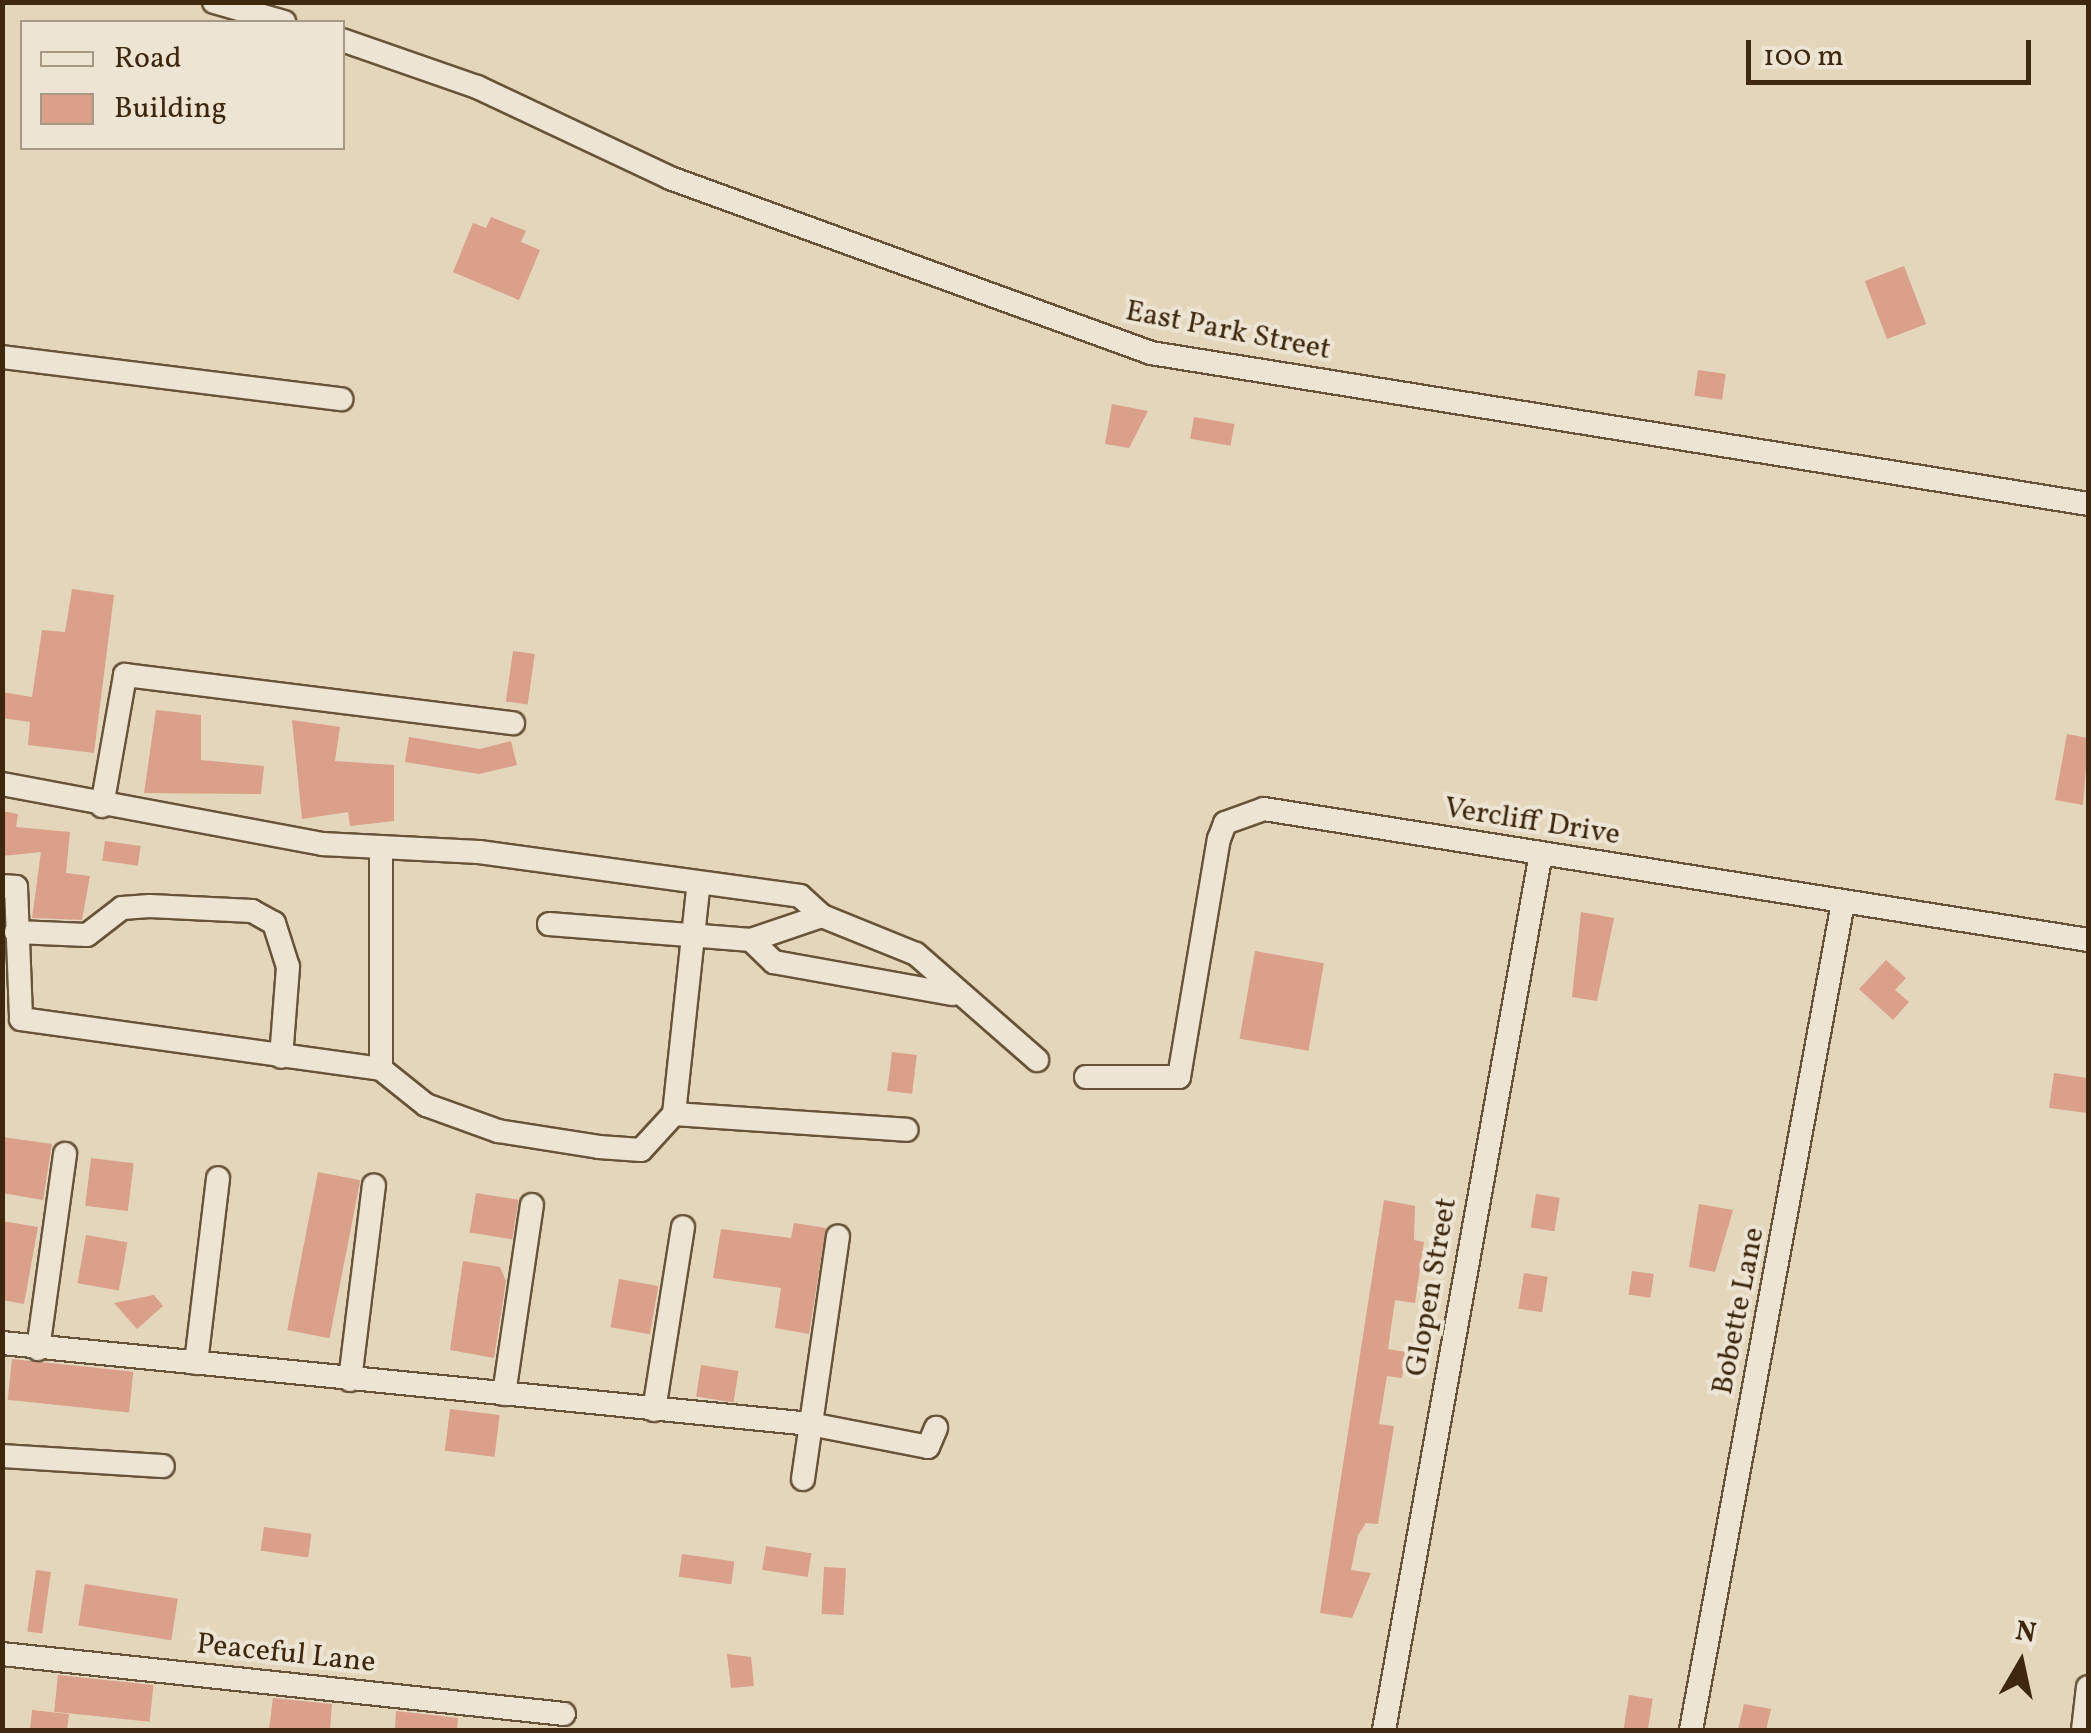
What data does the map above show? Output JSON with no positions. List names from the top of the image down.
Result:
{
  "streets": {
    "street": [
      "East Park Street",
      "Vercliff Drive",
      "Glopen Street",
      "Bobette Lane",
      "Peaceful Lane"
    ]
  },
  "crossings": [
    ["Vercliff Drive", "Glopen Street"],
    ["Vercliff Drive", "Bobette Lane"]
  ],
  "legend": ["Road", "Building"],
  "scale_bar": "100 m",
  "north": "top"
}
